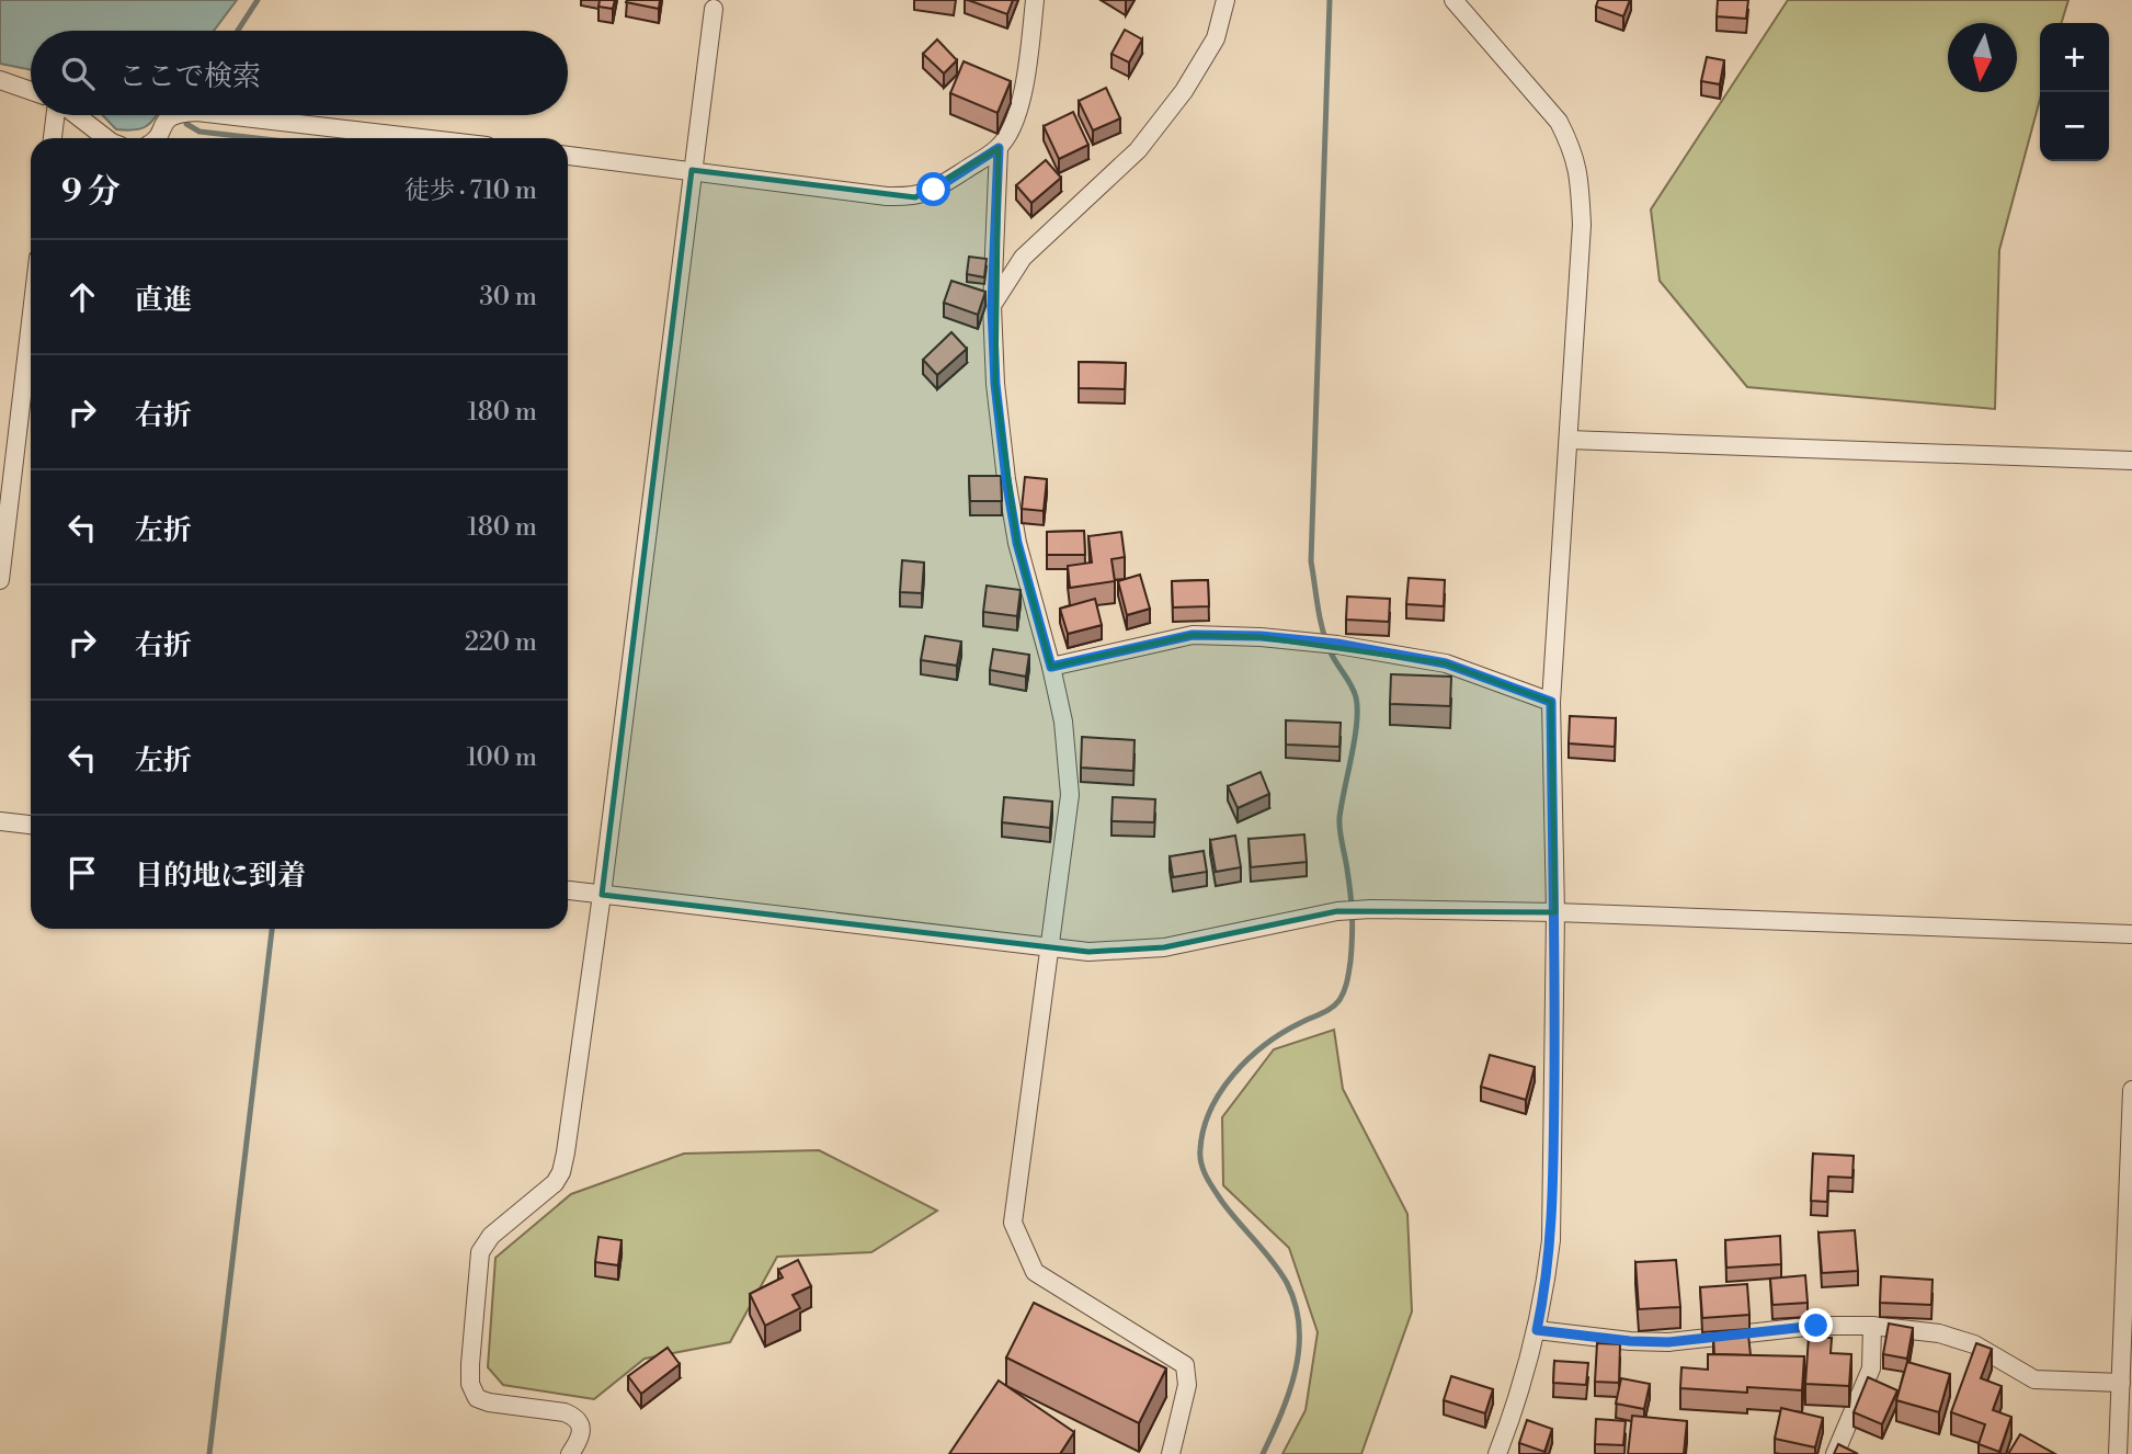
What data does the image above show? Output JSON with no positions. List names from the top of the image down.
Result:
{
  "north": "bottom",
  "page": {
    "map_buttons": ["+", "−"],
    "search": "ここで検索",
    "heading": ["9 分", "徒歩 · 710 m"],
    "list": [
      ["直進", "30 m"],
      ["右折", "180 m"],
      ["左折", "180 m"],
      ["右折", "220 m"],
      ["左折", "100 m"],
      "目的地に到着"
    ]
  }
}
